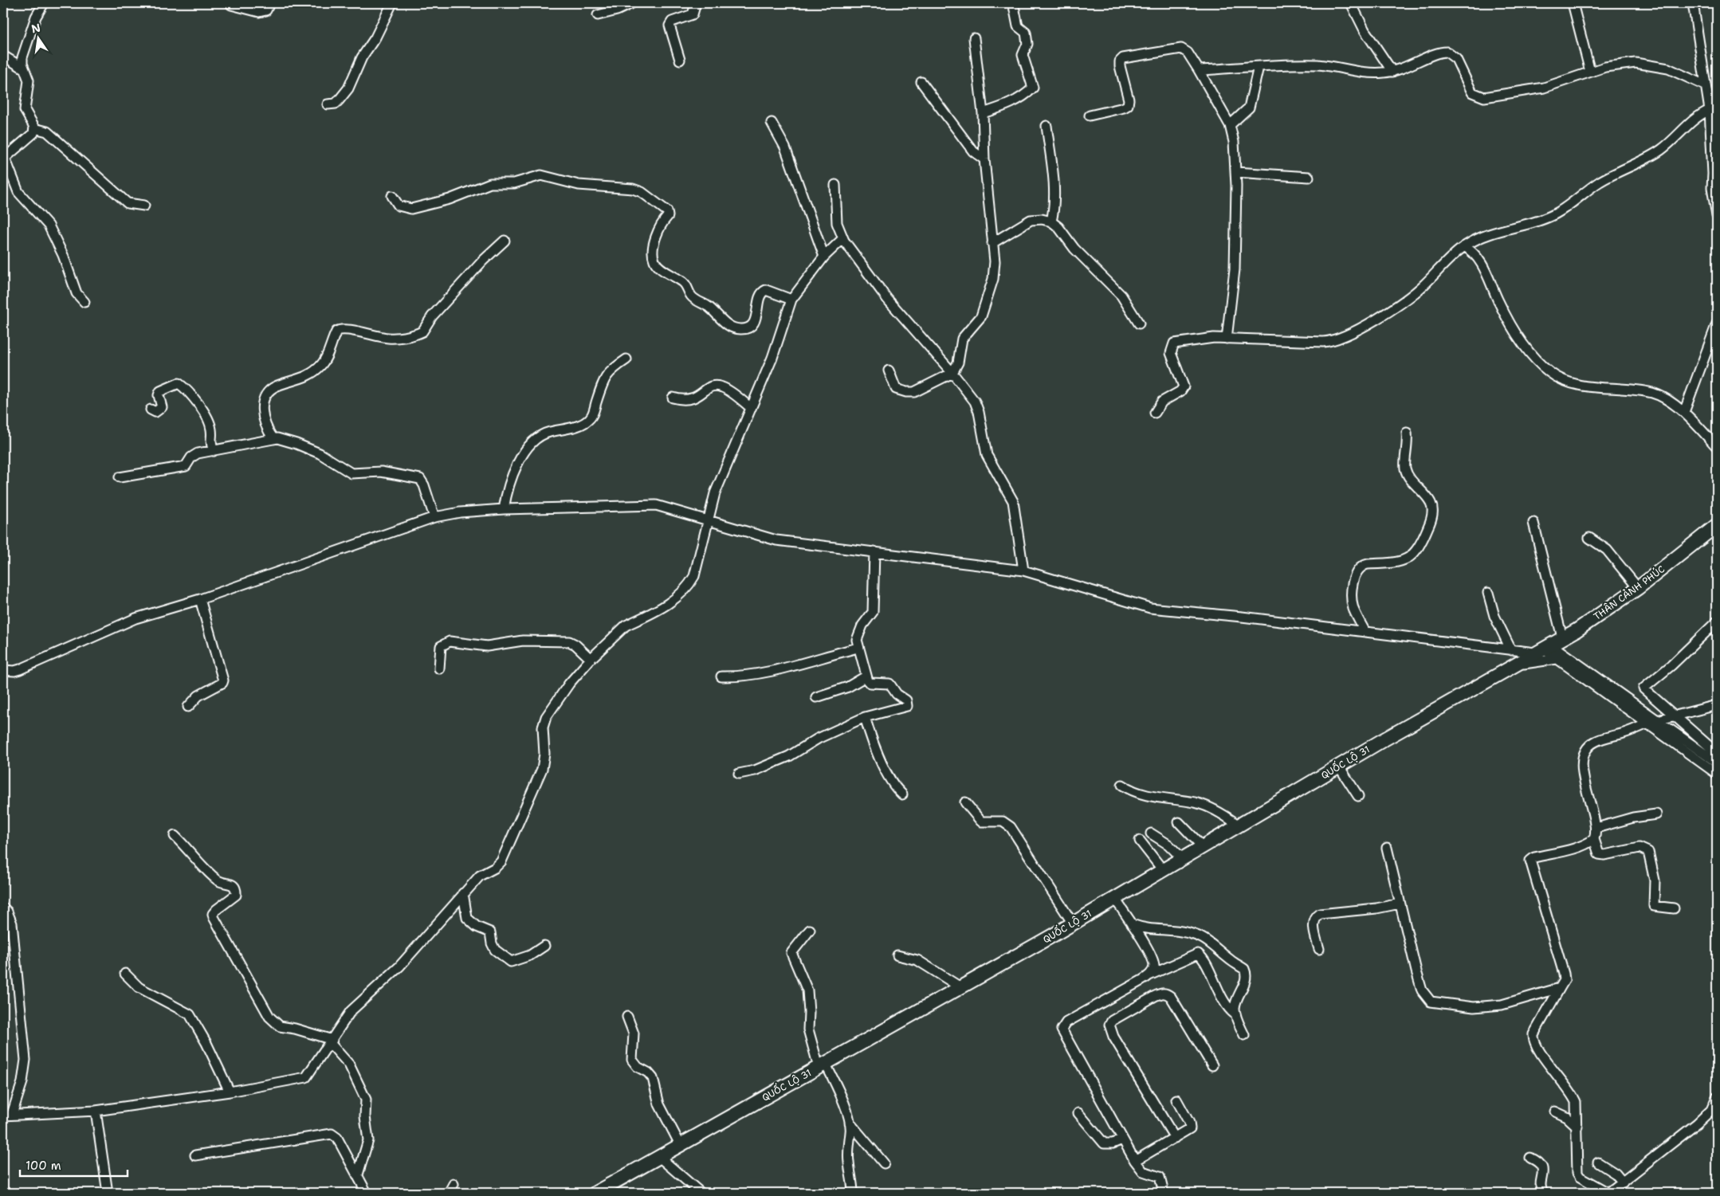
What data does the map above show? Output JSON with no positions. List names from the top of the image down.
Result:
{
  "streets": {
    "highway": ["THÂN CẢNH PHÚC", "QUỐC LỘ 31"]
  },
  "crossings": [
    ["THÂN CẢNH PHÚC", "QUỐC LỘ 31"]
  ],
  "scale_bar": "100 m",
  "north": "top"
}
